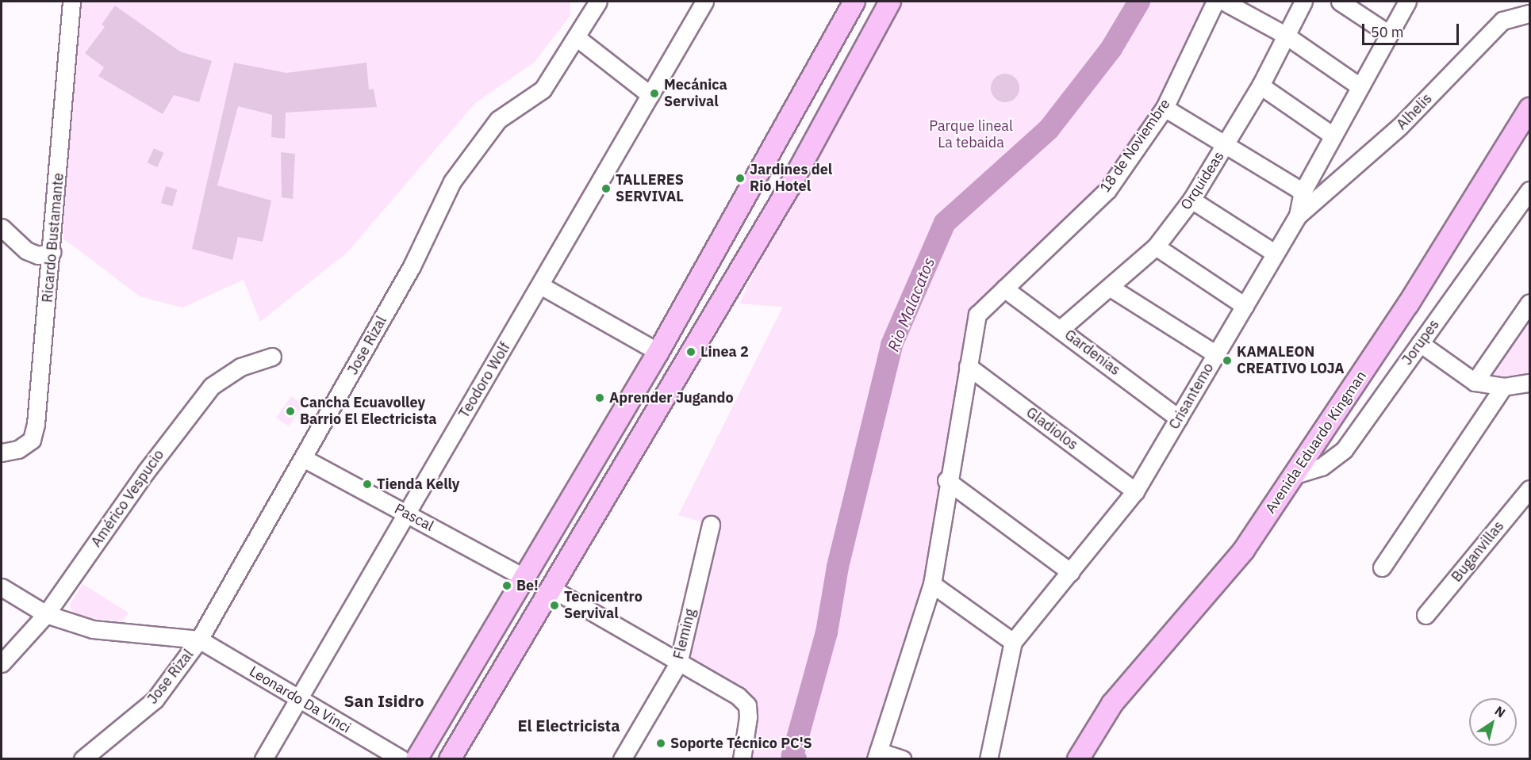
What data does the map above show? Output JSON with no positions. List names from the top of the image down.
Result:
{
  "streets": {
    "main road": ["Avenida Eduardo Kingman"],
    "street": [
      "Alhelis",
      "18 de Noviembre",
      "Orquideas",
      "Ricardo Bustamante",
      "Jorupes",
      "Jose Rizal",
      "Gardenias",
      "Teodoro Wolf",
      "Crisantemo",
      "Gladiolos",
      "Américo Vespucio",
      "Pascal",
      "Buganvillas",
      "Fleming",
      "Leonardo Da Vinci"
    ]
  },
  "crossings": [
    ["Alhelis", "Crisantemo"],
    ["18 de Noviembre", "Gardenias"],
    ["18 de Noviembre", "Gladiolos"],
    ["Orquideas", "Gardenias"],
    ["Jorupes", "Avenida Eduardo Kingman"],
    ["Jose Rizal", "Pascal"],
    ["Jose Rizal", "Leonardo Da Vinci"],
    ["Gardenias", "Crisantemo"],
    ["Teodoro Wolf", "Pascal"],
    ["Teodoro Wolf", "Leonardo Da Vinci"],
    ["Crisantemo", "Gladiolos"]
  ],
  "districts": ["San Isidro", "El Electricista"],
  "water": ["Rio Malacatos"],
  "parks": ["Parque lineal La tebaida"],
  "places": [
    "Mecánica Servival",
    "Jardines del Rio Hotel",
    "TALLERES SERVIVAL",
    "Linea 2",
    "KAMALEON CREATIVO LOJA",
    "Aprender Jugando",
    "Cancha Ecuavolley Barrio El Electricista",
    "Tienda Kelly",
    "Be!",
    "Tecnicentro Servival",
    "Soporte Técnico PC'S"
  ],
  "scale_bar": "50 m",
  "north": "top right"
}
